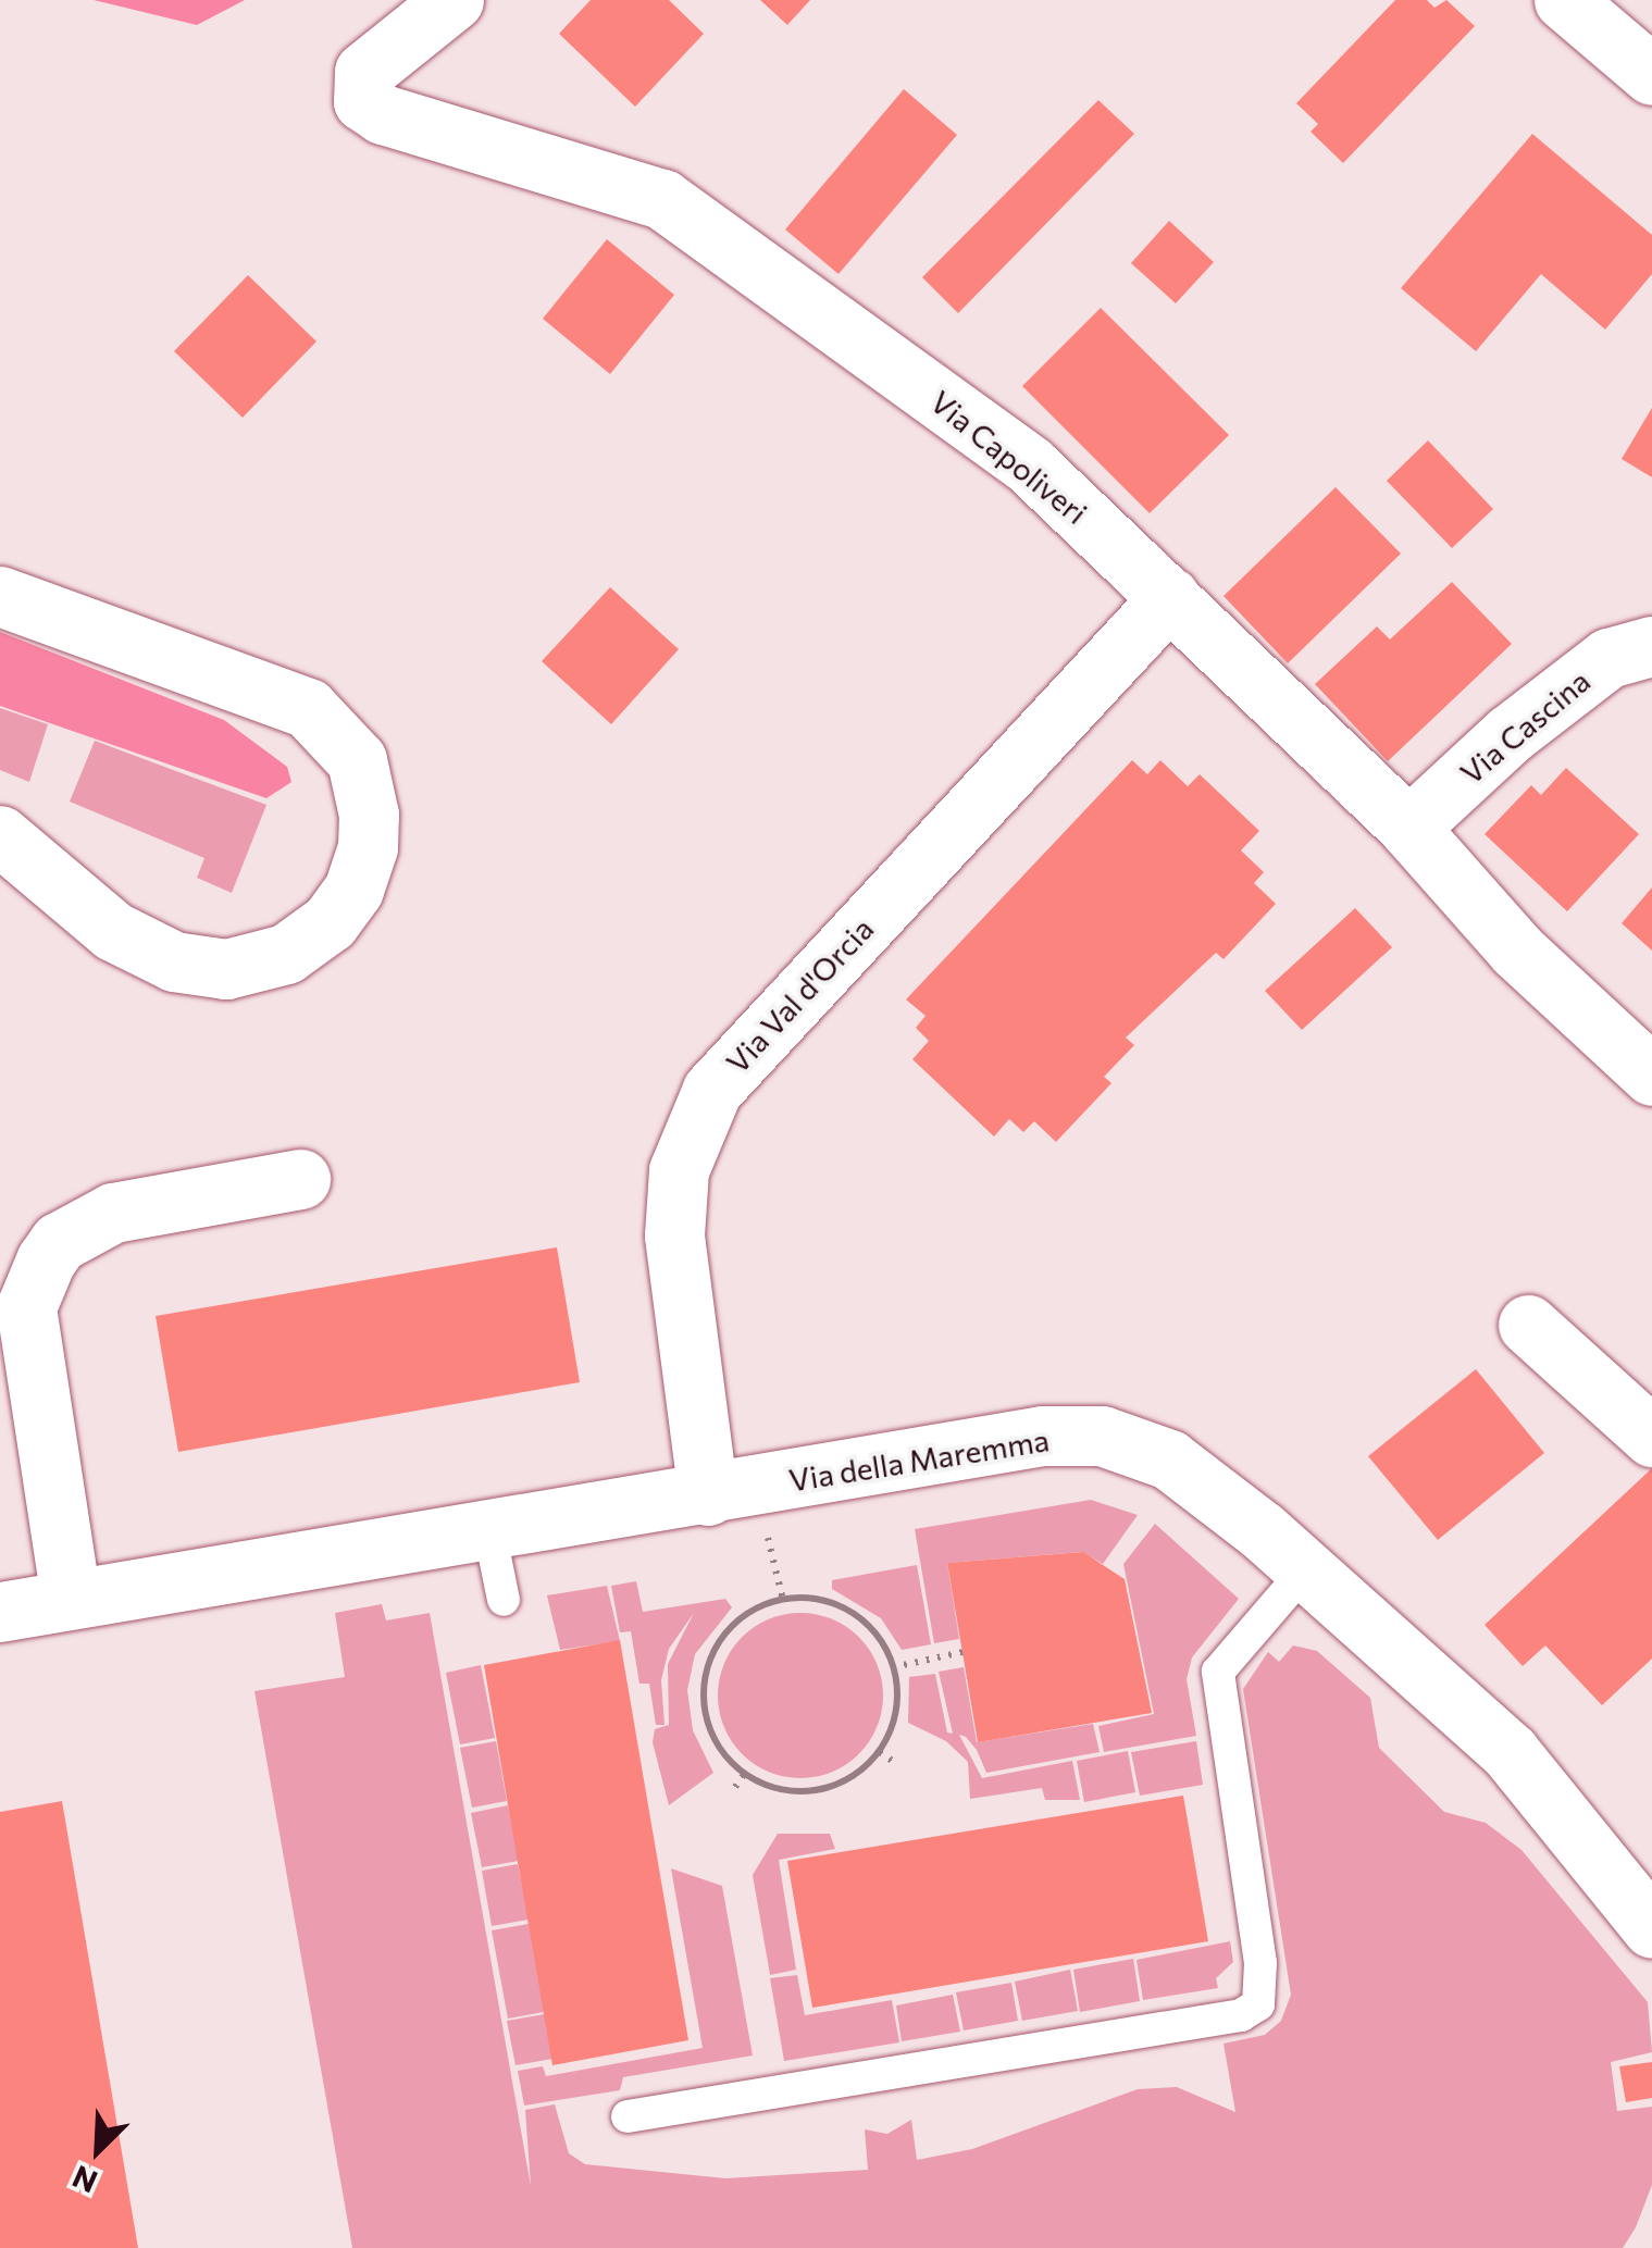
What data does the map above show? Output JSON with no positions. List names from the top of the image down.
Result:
{
  "streets": {
    "street": [
      "Via Capoliveri",
      "Via Cascina",
      "Via Val d'Orcia",
      "Via della Maremma"
    ]
  },
  "crossings": [
    ["Via Capoliveri", "Via Cascina"],
    ["Via Capoliveri", "Via Val d'Orcia"],
    ["Via Val d'Orcia", "Via della Maremma"]
  ],
  "north": "bottom left"
}
